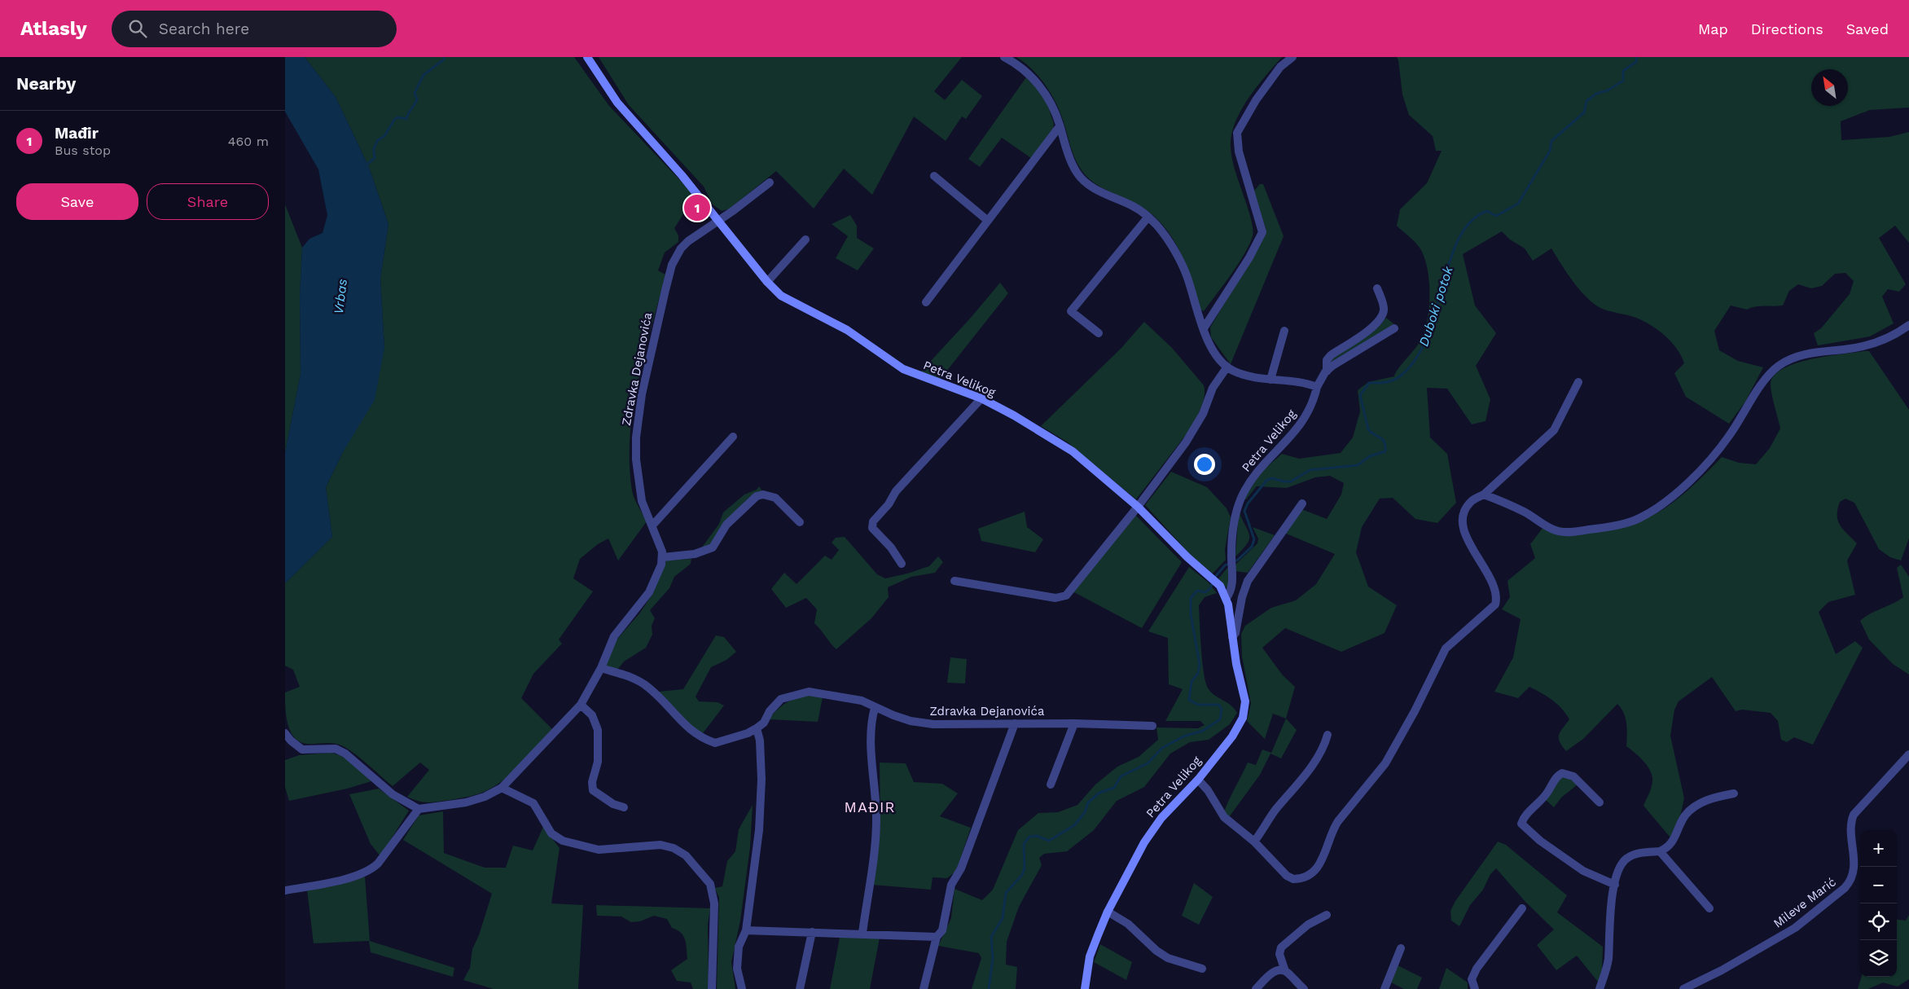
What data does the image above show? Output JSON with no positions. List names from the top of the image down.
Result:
{
  "streets": {
    "street": ["Zdravka Dejanovića", "Petra Velikog", "Mileve Marić"]
  },
  "crossings": [
    ["Zdravka Dejanovića", "Petra Velikog"]
  ],
  "districts": ["MAĐIR"],
  "water": ["Vrbas", "Duboki potok"],
  "north": "top left",
  "page": {
    "header": "Atlasly",
    "search": "Search here",
    "nav": ["Map", "Directions", "Saved"],
    "heading": "Nearby",
    "list": [
      {
        "mark": "1",
        "name": "Mađir",
        "note": "Bus stop",
        "value": "460 m"
      }
    ],
    "buttons": ["Save", "Share"],
    "pins": "1",
    "map_buttons": ["+", "−"]
  }
}
